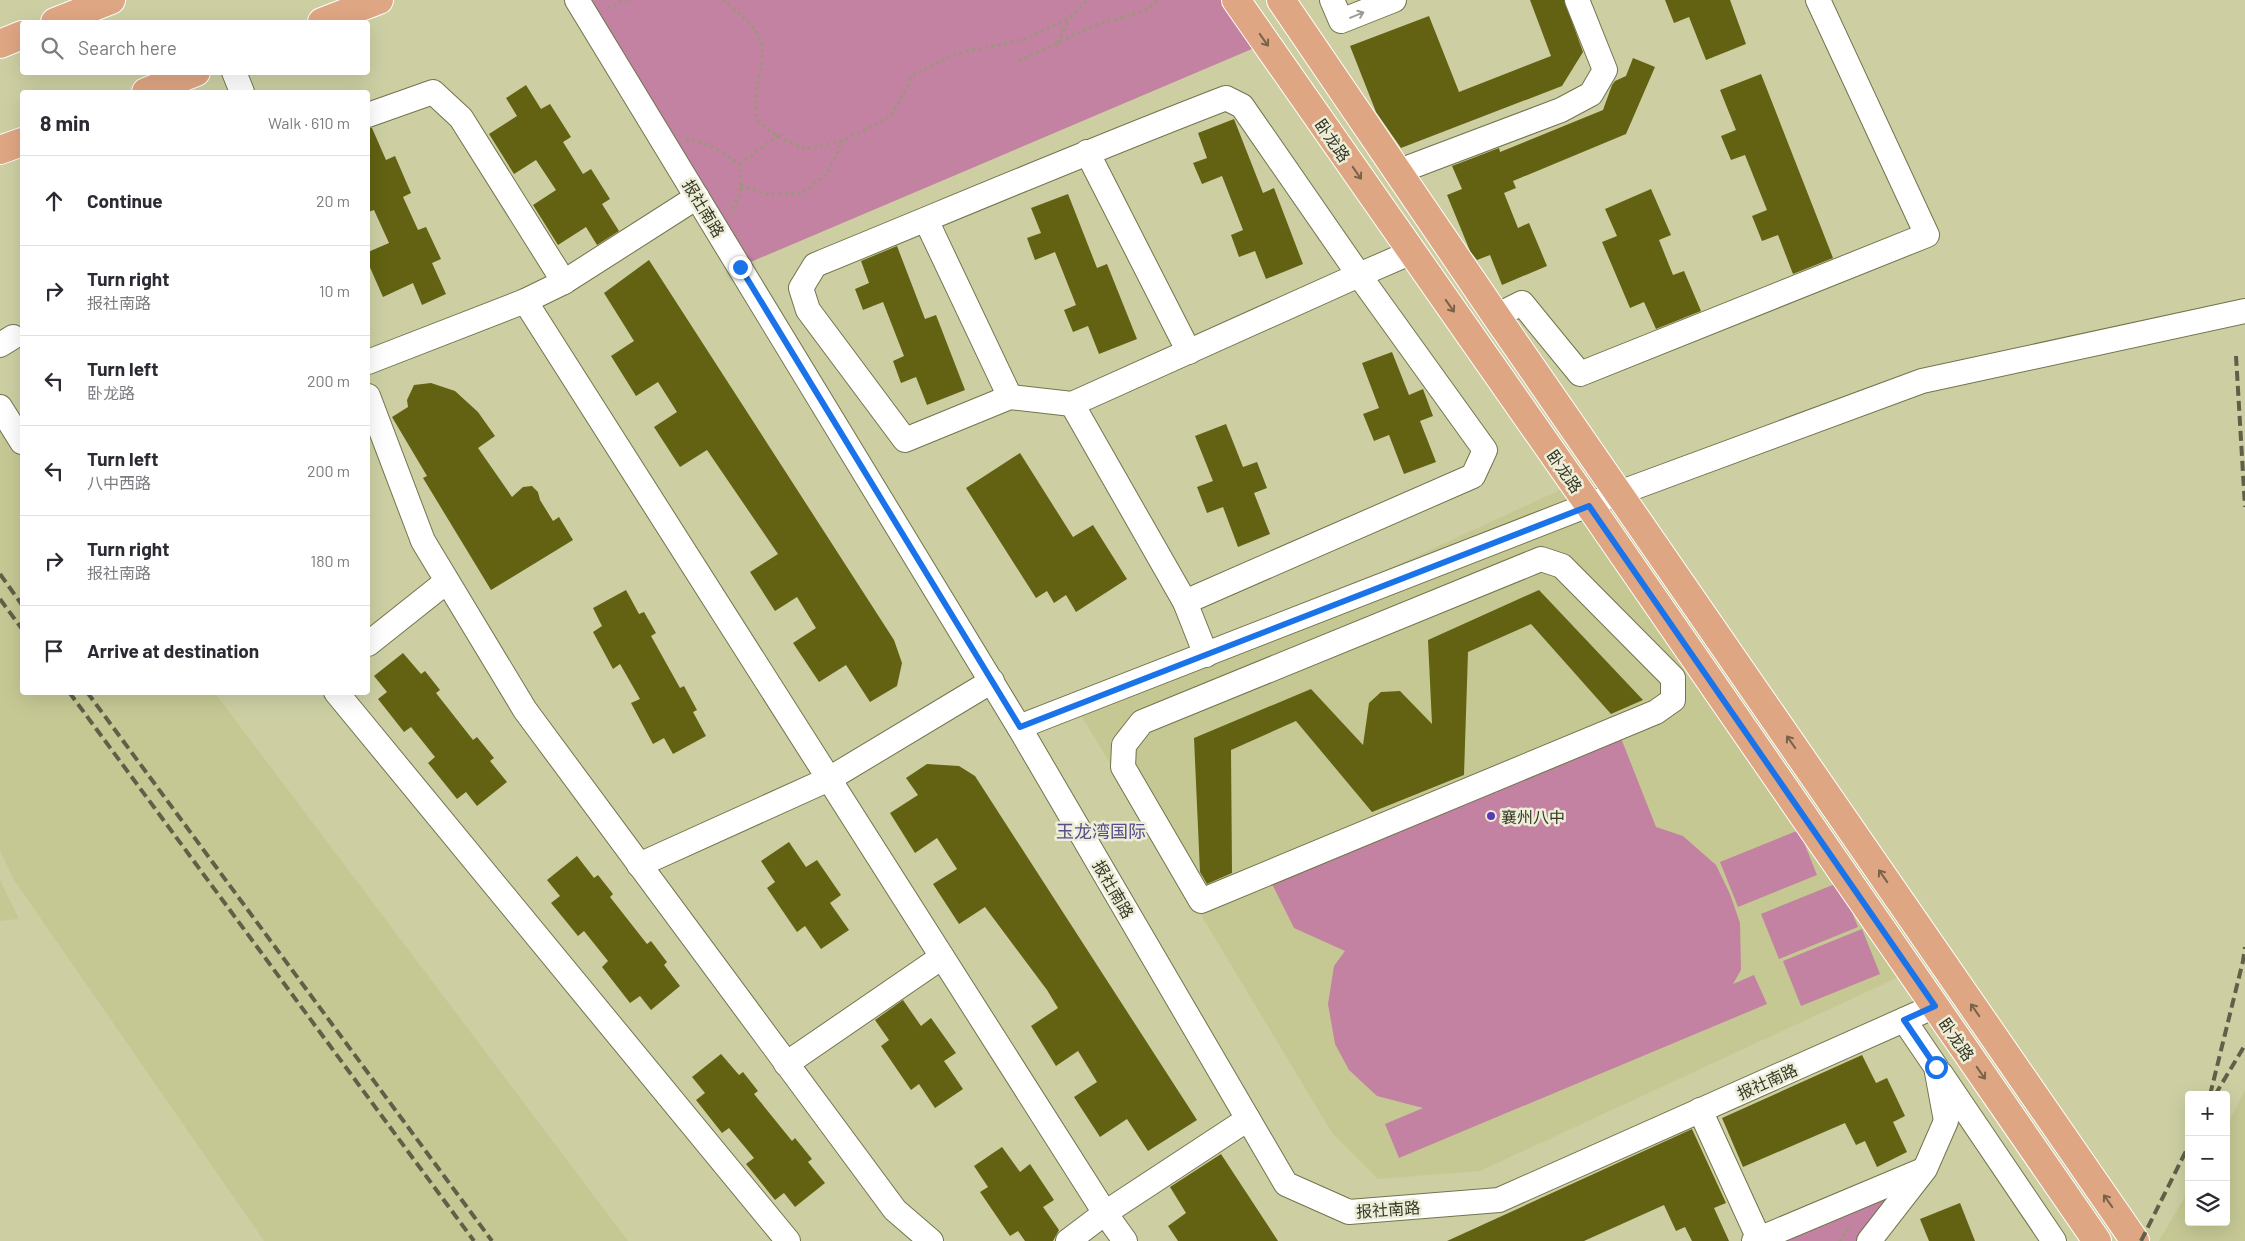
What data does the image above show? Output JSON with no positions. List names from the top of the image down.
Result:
{
  "streets": {
    "main road": ["卧龙路"],
    "street": ["报社南路"]
  },
  "crossings": [
    ["卧龙路", "报社南路"]
  ],
  "districts": ["玉龙湾国际"],
  "places": ["襄州八中"],
  "page": {
    "search": "Search here",
    "heading": ["8 min", "Walk · 610 m"],
    "list": [
      ["Continue", "20 m"],
      ["Turn right", "报社南路", "10 m"],
      ["Turn left", "卧龙路", "200 m"],
      ["Turn left", "八中西路", "200 m"],
      ["Turn right", "报社南路", "180 m"],
      "Arrive at destination"
    ],
    "map_buttons": ["+", "−"]
  }
}
